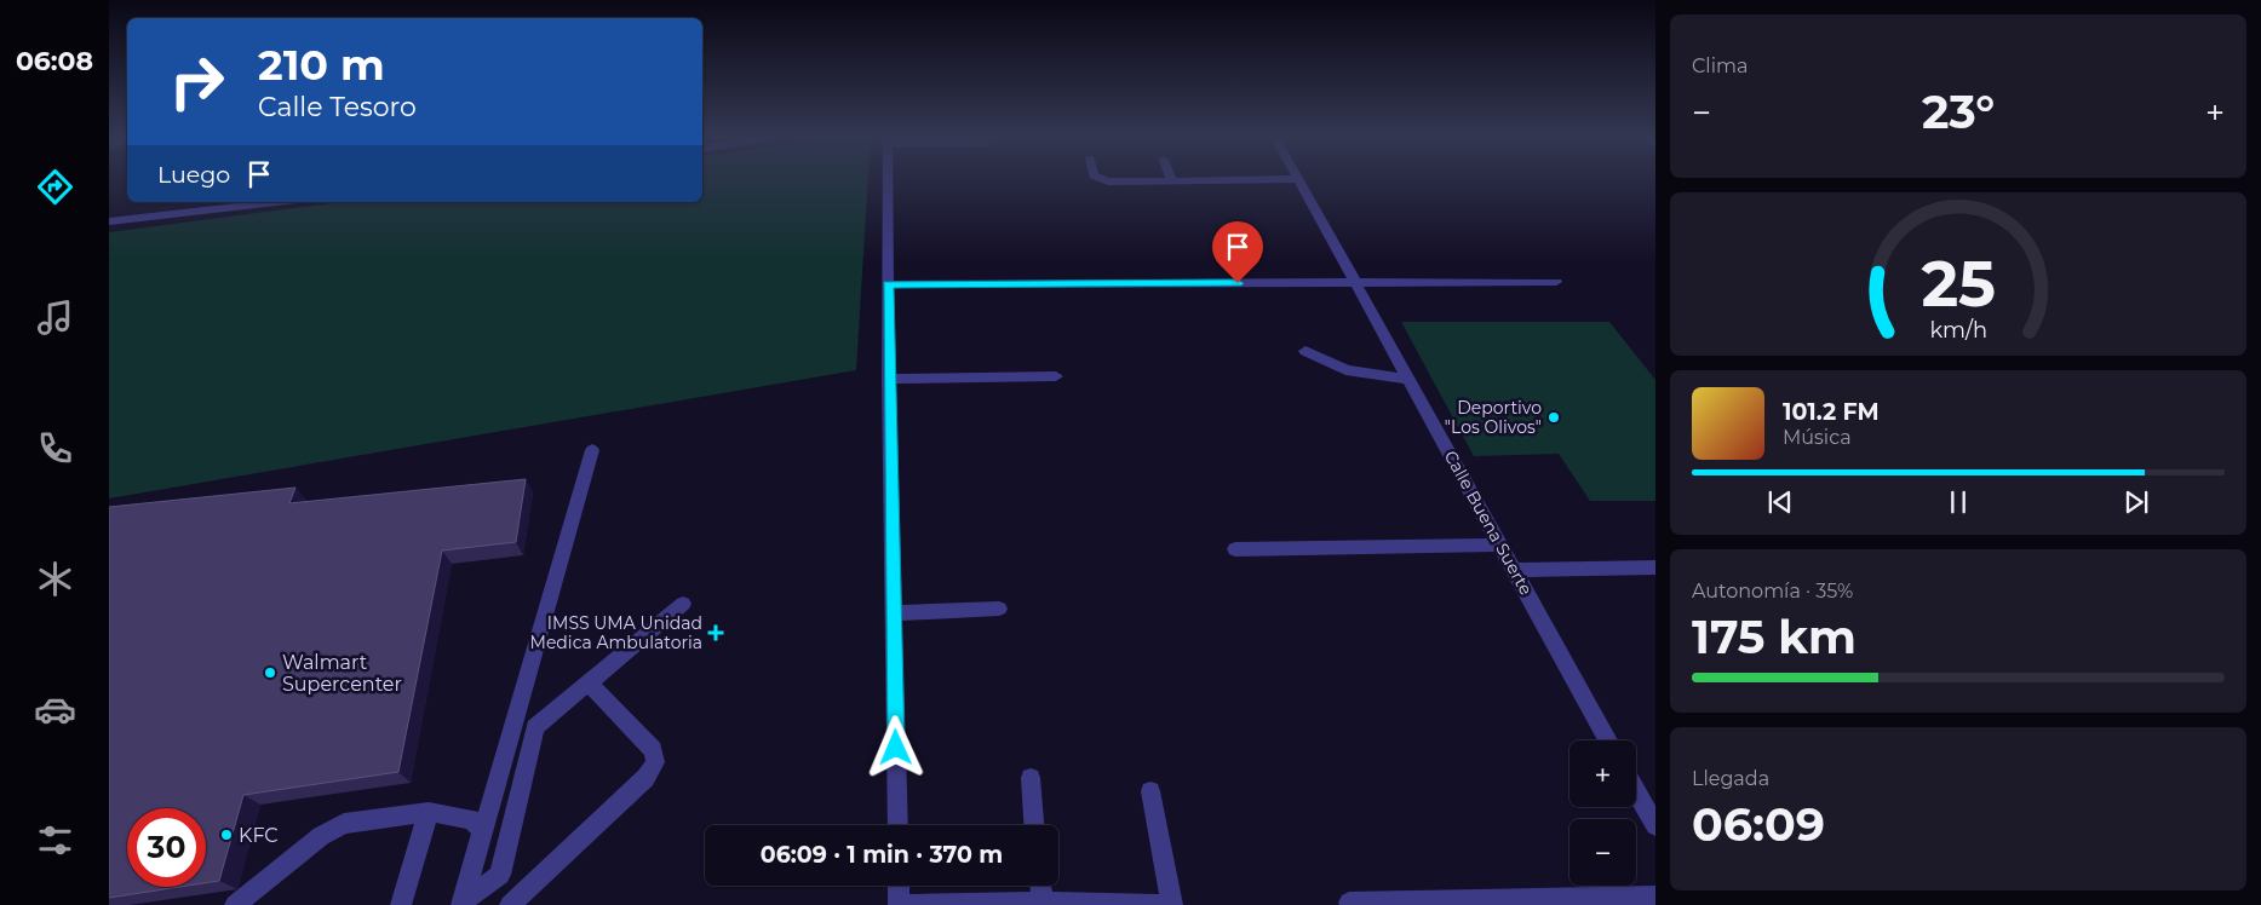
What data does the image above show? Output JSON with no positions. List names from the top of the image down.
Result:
{
  "streets": {
    "street": ["Calle Buena Suerte"]
  },
  "places": {
    "other": ["Deportivo \"Los Olivos\"", "Walmart Supercenter", "KFC"],
    "health": ["IMSS UMA Unidad Medica Ambulatoria"]
  },
  "page": {
    "tabs": "06:08",
    "tile": [
      "Clima",
      ["Autonomía · 35%", "175 km"],
      ["Llegada", "06:09"]
    ],
    "turn": ["210 m", "Calle Tesoro"],
    "heat": ["−", "23°", "+"],
    "then": "Luego",
    "song": ["101.2 FM", "Música"],
    "map_buttons": ["+", "−"],
    "limit": "30",
    "trip": "06:09 · 1 min · 370 m",
    "gauge": ["25", "km/h"]
  }
}
